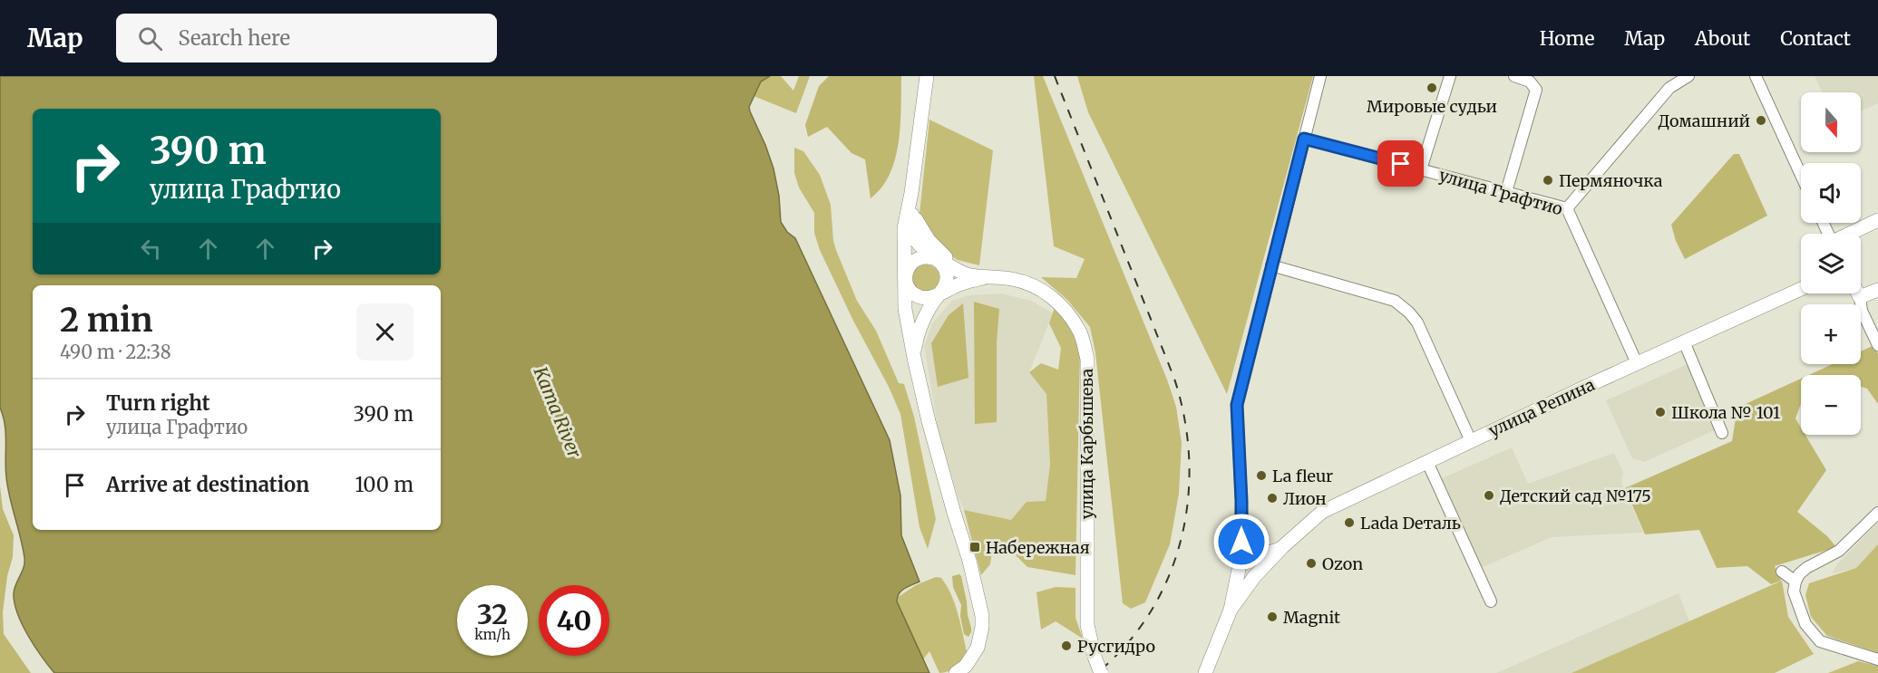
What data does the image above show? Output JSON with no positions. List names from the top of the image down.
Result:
{
  "streets": {
    "main road": ["улица Репина", "улица Карбышева"],
    "street": ["улица Графтио"]
  },
  "crossings": [
    ["улица Графтио", "улица Репина"]
  ],
  "water": ["Kama River"],
  "places": {
    "other": [
      "Мировые судьи",
      "Домашний",
      "Пермяночка",
      "Школа № 101",
      "La fleur",
      "Детский сад №175",
      "Лион",
      "Lada Dеталь",
      "Ozon",
      "Magnit",
      "Русгидро"
    ],
    "transit": ["Набережная"]
  },
  "north": "bottom",
  "page": {
    "header": "Map",
    "search": "Search here",
    "nav": [
      "Home",
      "Map",
      "About",
      "Contact"
    ],
    "map_buttons": ["+", "−"],
    "turn": ["390 m", "улица Графтио"],
    "heading": ["2 min", "490 m · 22:38"],
    "list": [
      {
        "name": "Turn right",
        "note": "улица Графтио",
        "value": "390 m"
      },
      {
        "name": "Arrive at destination",
        "value": "100 m"
      }
    ],
    "speed": "32 km/h",
    "limit": "40"
  }
}
